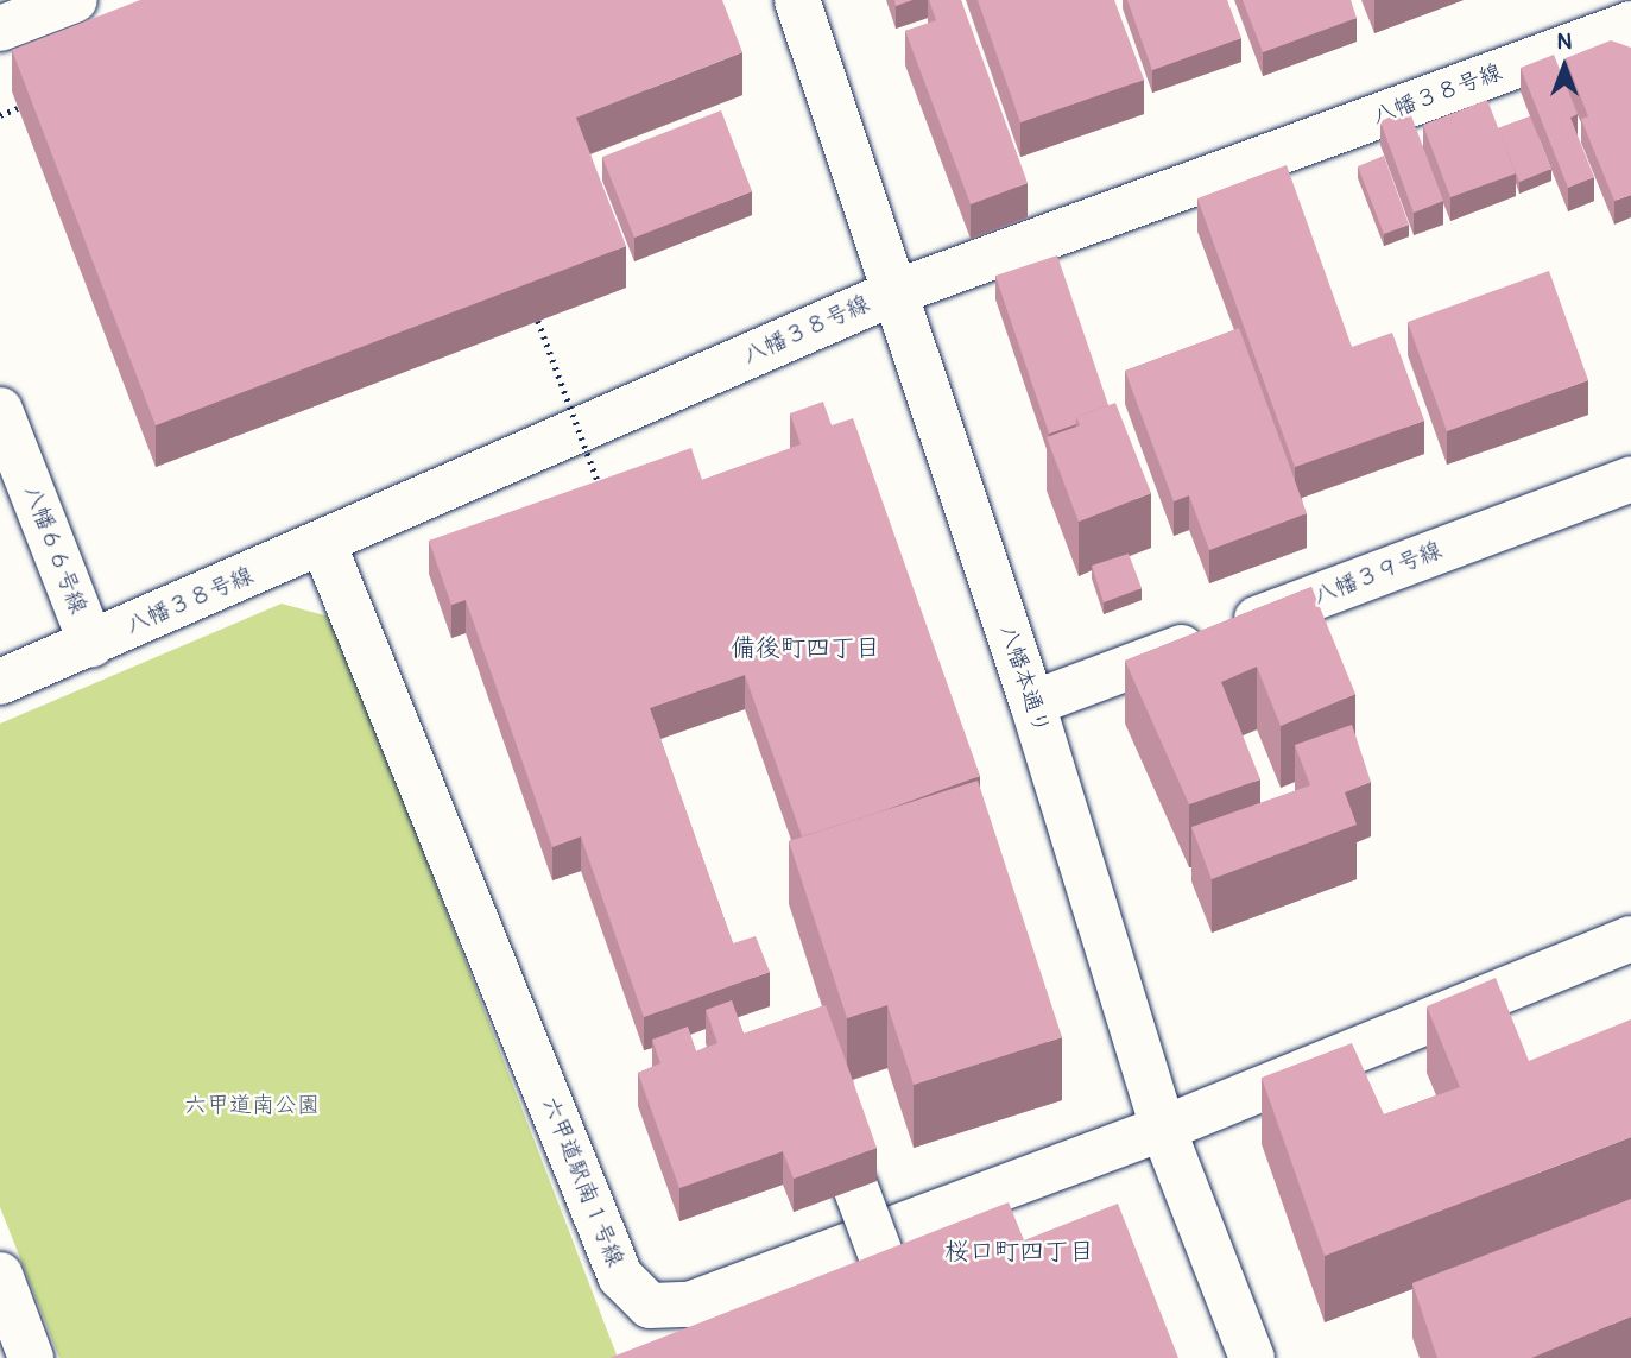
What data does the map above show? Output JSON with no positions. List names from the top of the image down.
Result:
{
  "streets": {
    "street": [
      "八幡３８号線",
      "八幡６６号線",
      "八幡３９号線",
      "八幡本通り",
      "六甲道駅南１号線"
    ]
  },
  "crossings": [
    ["八幡３８号線", "八幡６６号線"],
    ["八幡３８号線", "八幡本通り"],
    ["八幡３８号線", "六甲道駅南１号線"],
    ["八幡３９号線", "八幡本通り"],
    ["八幡本通り", "六甲道駅南１号線"]
  ],
  "districts": ["備後町四丁目", "桜口町四丁目"],
  "parks": ["六甲道南公園"],
  "north": "top"
}
